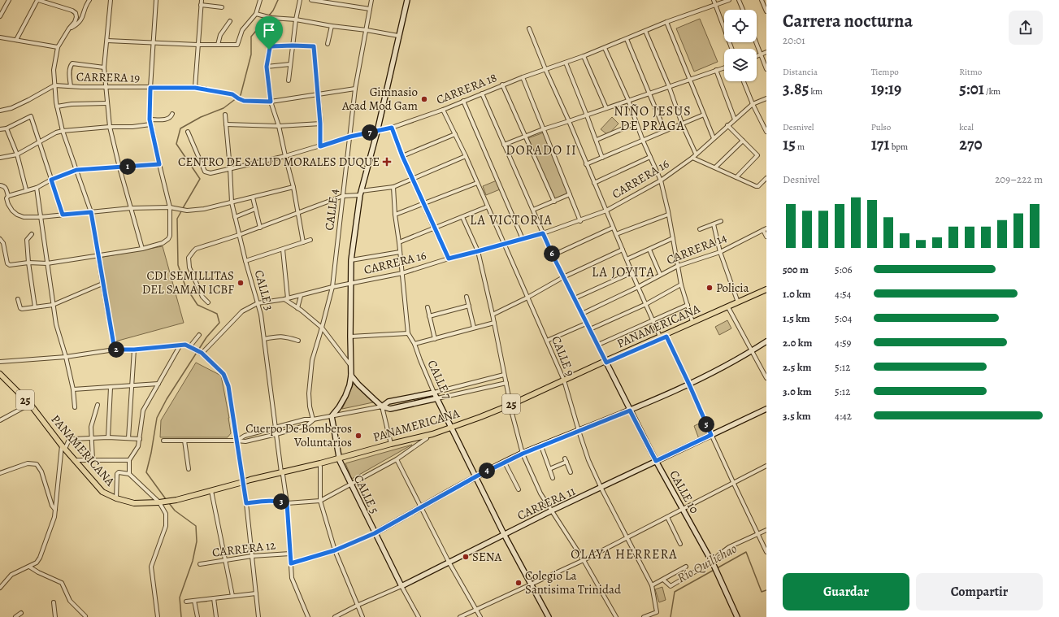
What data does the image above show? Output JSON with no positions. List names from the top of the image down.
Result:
{
  "streets": {
    "main road": ["PANAMERICANA", "25"],
    "street": [
      "CARRERA 19",
      "CARRERA 18",
      "CARRERA 16",
      "CALLE 4",
      "CARRERA 14",
      "CALLE 3",
      "CALLE 9",
      "CALLE 7",
      "CALLE 10",
      "CALLE 5",
      "CARRERA 11",
      "CARRERA 12"
    ]
  },
  "crossings": [
    ["CARRERA 19", "CALLE 4"],
    ["CARRERA 18", "CALLE 4"],
    ["CARRERA 18", "CALLE 3"],
    ["CARRERA 18", "CALLE 9"],
    ["CARRERA 18", "CALLE 10"],
    ["CARRERA 16", "CALLE 4"],
    ["CARRERA 16", "CALLE 3"],
    ["CARRERA 16", "CALLE 9"],
    ["CARRERA 16", "CALLE 7"],
    ["CARRERA 16", "CALLE 10"],
    ["CARRERA 14", "CALLE 10"],
    ["CALLE 3", "PANAMERICANA"],
    ["CALLE 3", "CARRERA 12"],
    ["PANAMERICANA", "CALLE 9"],
    ["PANAMERICANA", "CALLE 7"],
    ["PANAMERICANA", "CALLE 10"],
    ["PANAMERICANA", "CALLE 5"],
    ["CALLE 9", "CARRERA 11"],
    ["CALLE 7", "CARRERA 11"],
    ["CALLE 10", "CARRERA 11"],
    ["CALLE 5", "CARRERA 11"]
  ],
  "districts": [
    "NIÑO JESUS DE PRAGA",
    "DORADO II",
    "LA VICTORIA",
    "LA JOYITA",
    "OLAYA HERRERA"
  ],
  "water": ["Río Quilichao"],
  "places": {
    "other": [
      "Gimnasio Acad Mod Gam",
      "CDI SEMILLITAS DEL SAMAN ICBF",
      "Policia",
      "Cuerpo De Bomberos Voluntarios",
      "SENA",
      "Colegio La Santisima Trinidad"
    ],
    "health": ["CENTRO DE SALUD MORALES DUQUE"]
  },
  "page": {
    "heading": ["Carrera nocturna", "20:01"],
    "stats": [
      ["Distancia", "3.85 km"],
      ["Tiempo", "19:19"],
      ["Ritmo", "5:01 /km"],
      ["Desnivel", "15 m"],
      ["Pulso", "171 bpm"],
      ["kcal", "270"]
    ],
    "pins": [
      "7",
      "1",
      "6",
      "2",
      "5",
      "4",
      "3"
    ],
    "chart": ["Desnivel", "209–222 m"],
    "list": [
      {
        "name": "500 m",
        "note": "5:06"
      },
      {
        "name": "1.0 km",
        "note": "4:54"
      },
      {
        "name": "1.5 km",
        "note": "5:04"
      },
      {
        "name": "2.0 km",
        "note": "4:59"
      },
      {
        "name": "2.5 km",
        "note": "5:12"
      },
      {
        "name": "3.0 km",
        "note": "5:12"
      },
      {
        "name": "3.5 km",
        "note": "4:42"
      }
    ],
    "buttons": ["Guardar", "Compartir"]
  }
}
